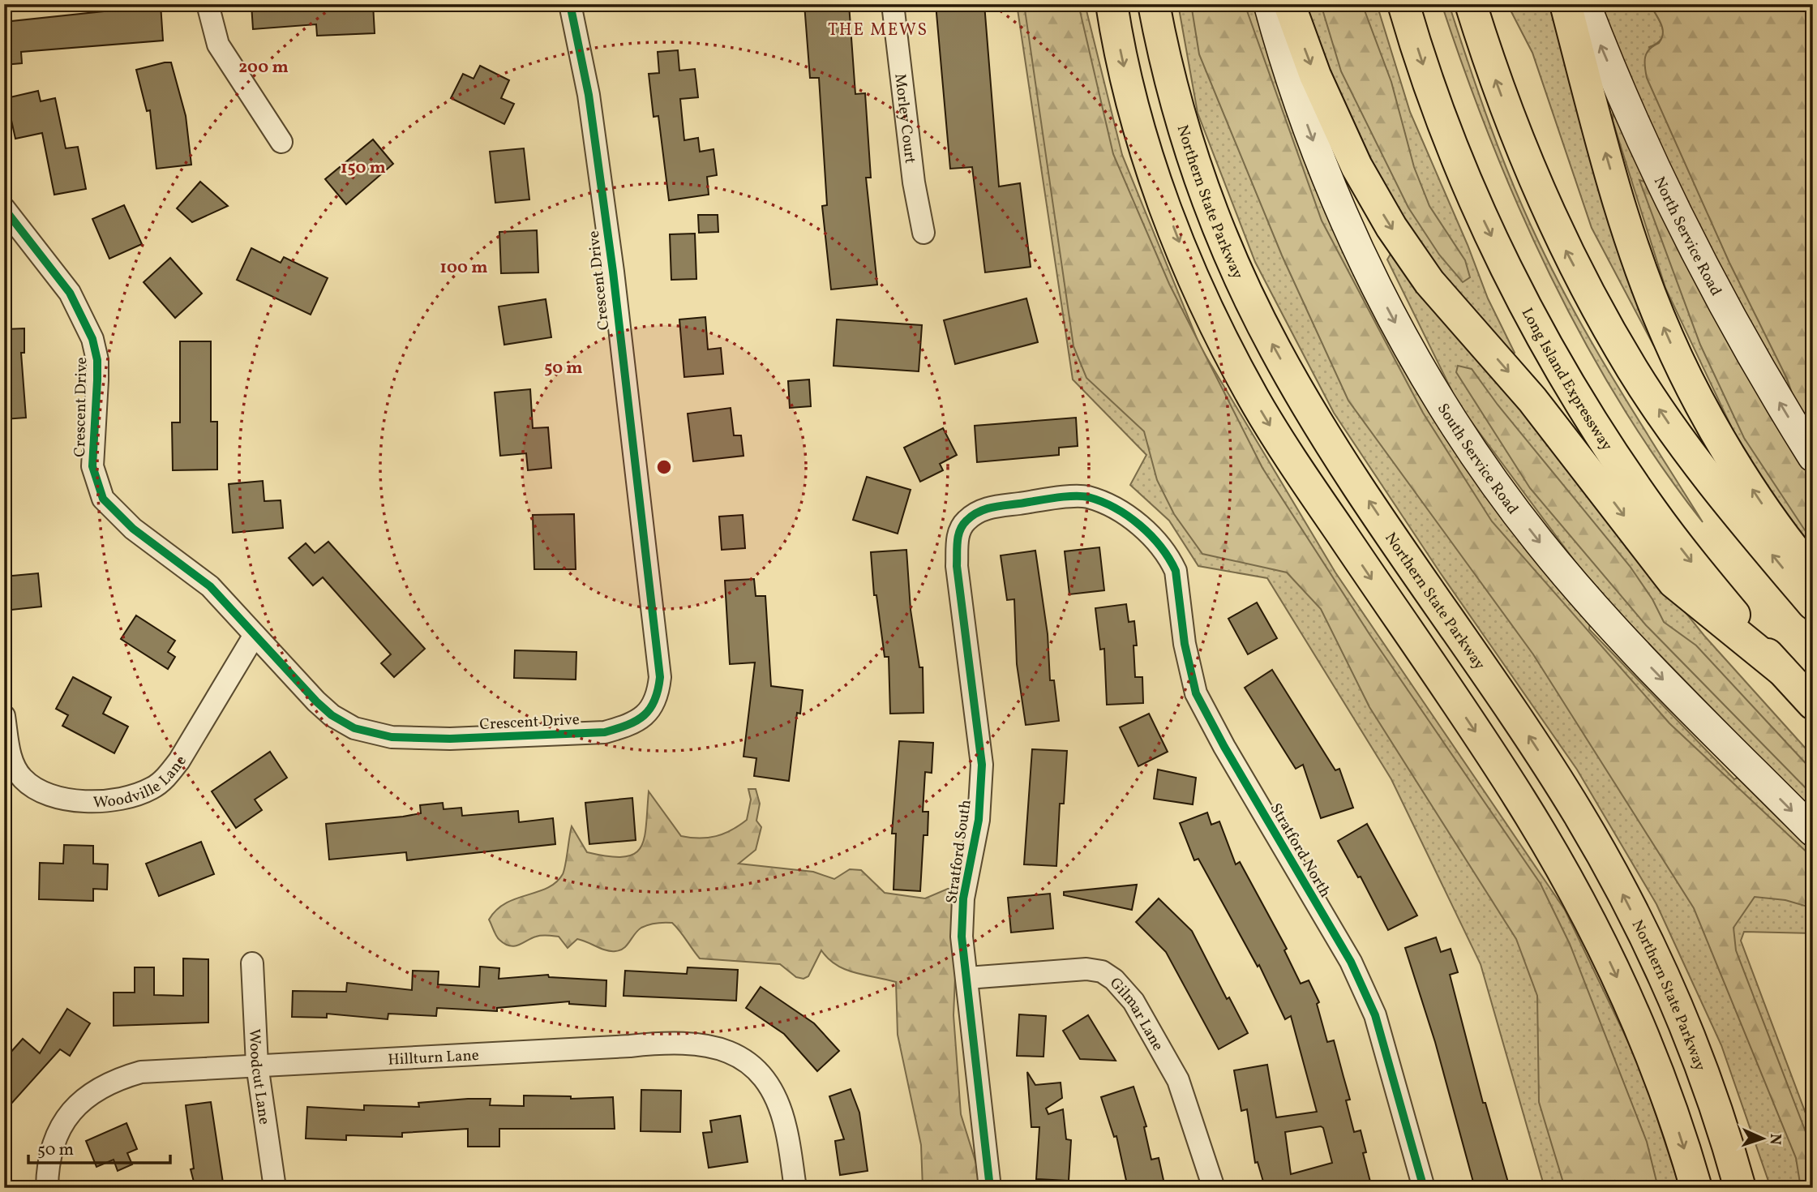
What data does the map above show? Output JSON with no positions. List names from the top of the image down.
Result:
{
  "streets": {
    "highway": ["Northern State Parkway", "Long Island Expressway"],
    "main road": ["North Service Road", "South Service Road"],
    "street": [
      "Morley Court",
      "Crescent Drive",
      "Woodville Lane",
      "Stratford North",
      "Stratford South",
      "Gilmar Lane",
      "Hillturn Lane",
      "Woodcut Lane"
    ]
  },
  "crossings": [
    ["Crescent Drive", "Woodville Lane"],
    ["Stratford North", "Stratford South"],
    ["Stratford South", "Gilmar Lane"],
    ["Hillturn Lane", "Woodcut Lane"]
  ],
  "one_way": ["North Service Road", "South Service Road"],
  "districts": ["THE MEWS"],
  "scale_bar": "50 m",
  "north": "right",
  "rings": [
    "200 m",
    "150 m",
    "100 m",
    "50 m"
  ]
}
